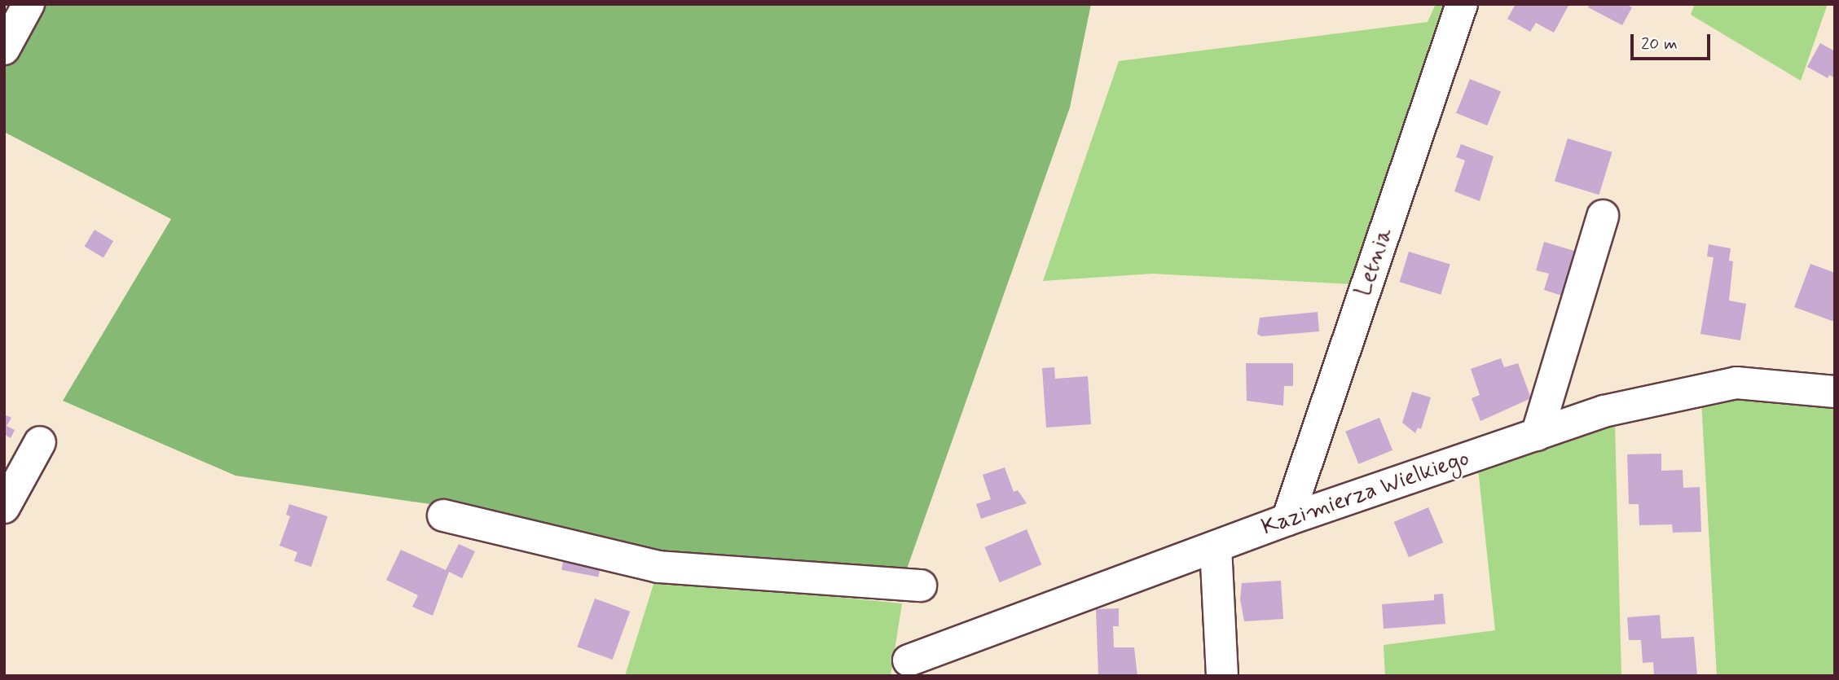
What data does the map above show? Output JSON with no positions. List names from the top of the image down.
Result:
{
  "streets": {
    "street": ["Letnia", "Kazimierza Wielkiego"]
  },
  "crossings": [
    ["Letnia", "Kazimierza Wielkiego"]
  ],
  "scale_bar": "20 m"
}
